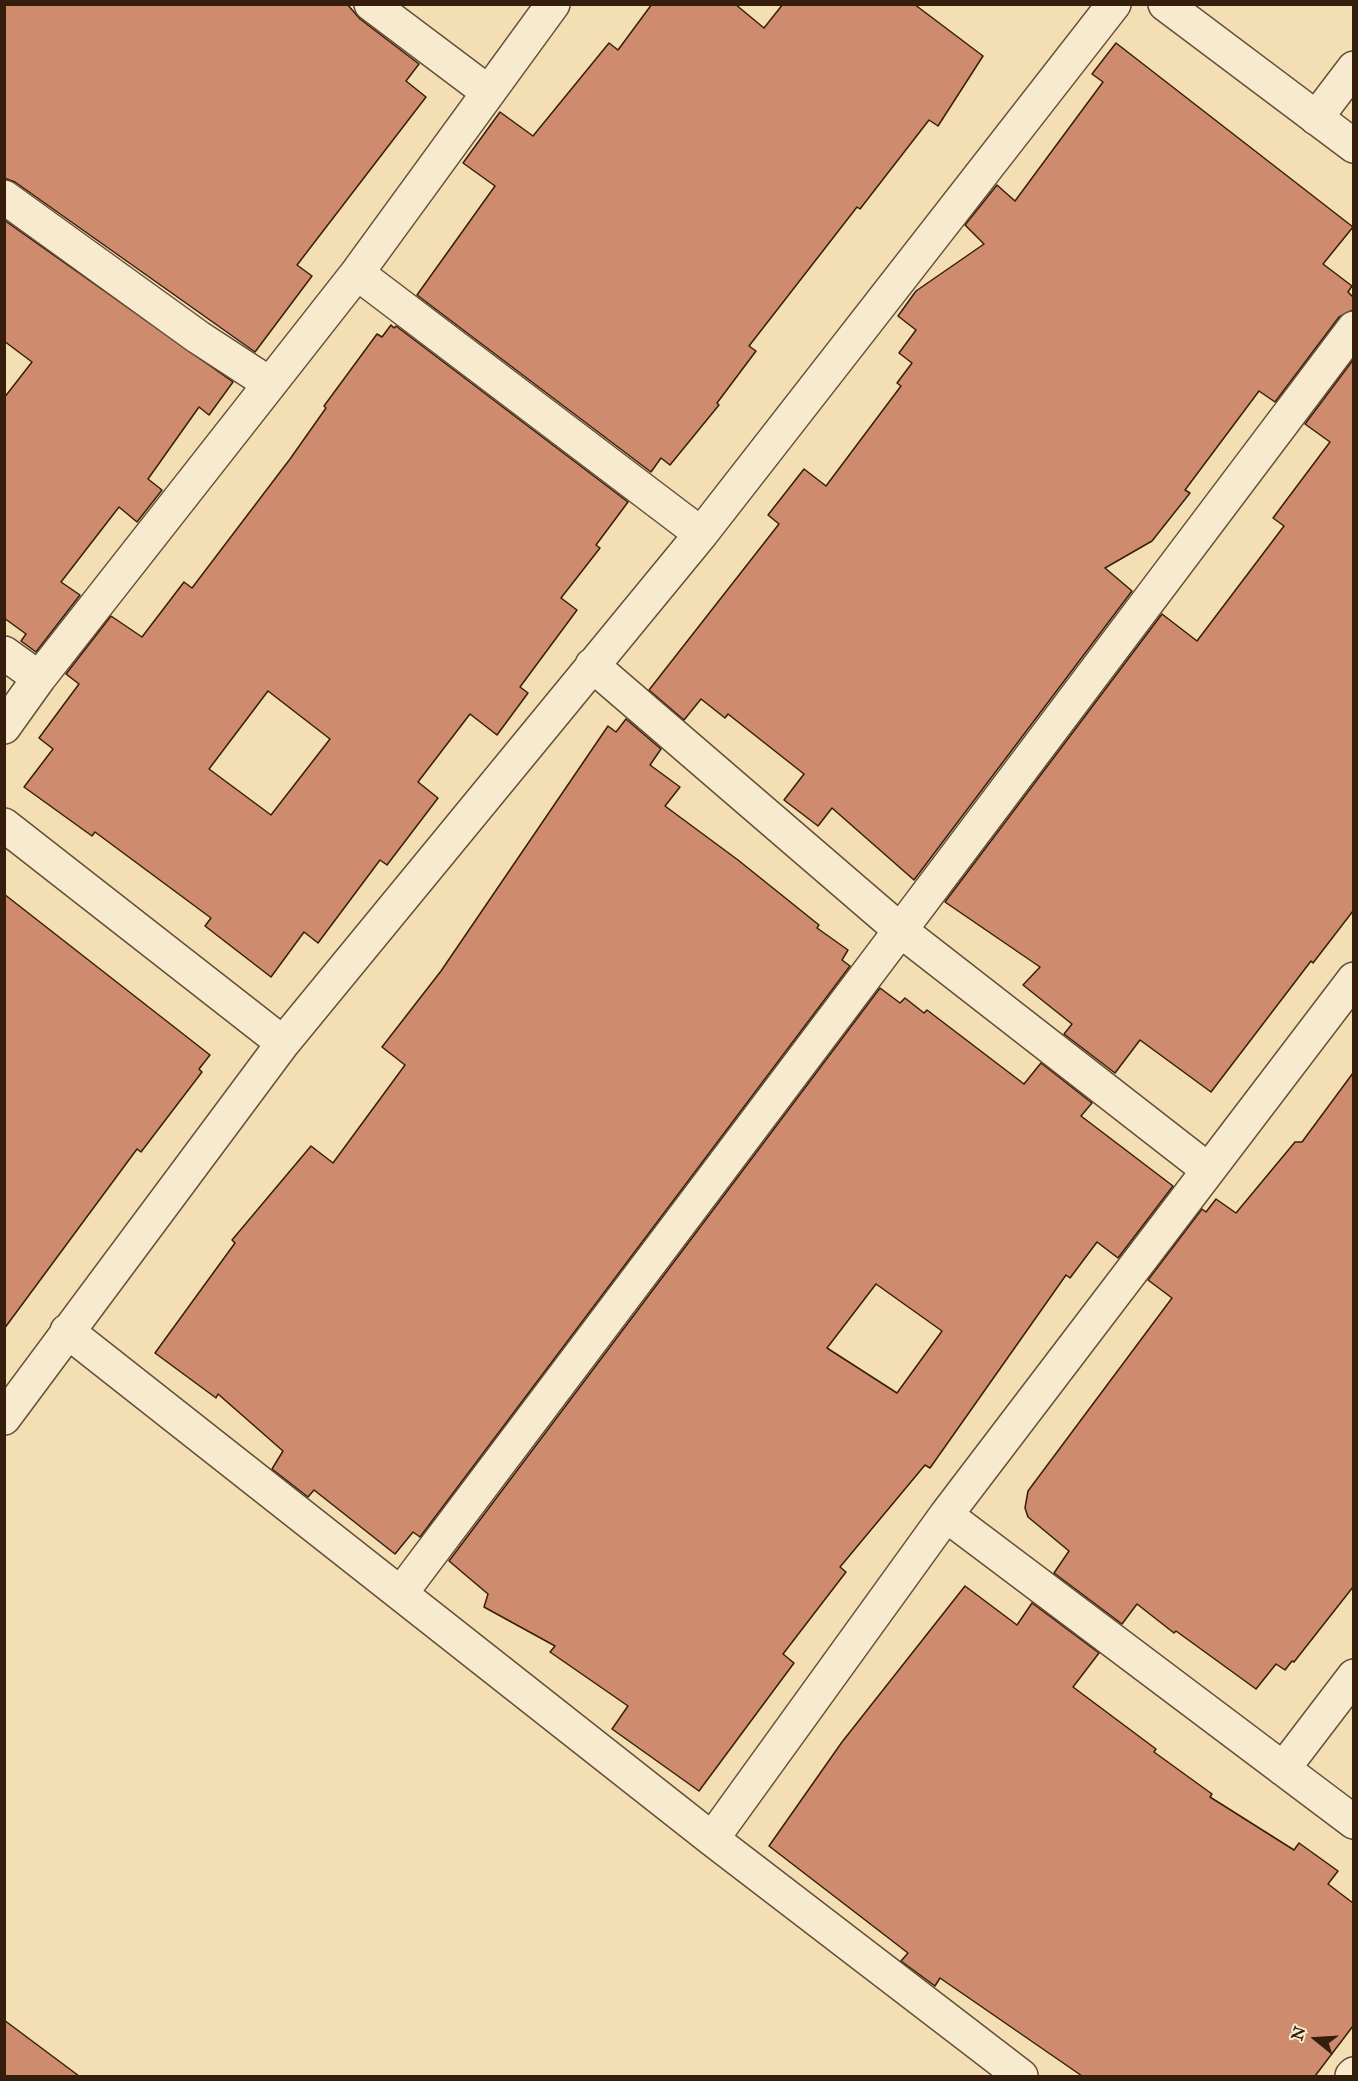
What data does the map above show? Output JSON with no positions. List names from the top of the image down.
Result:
{
  "north": "left"
}
